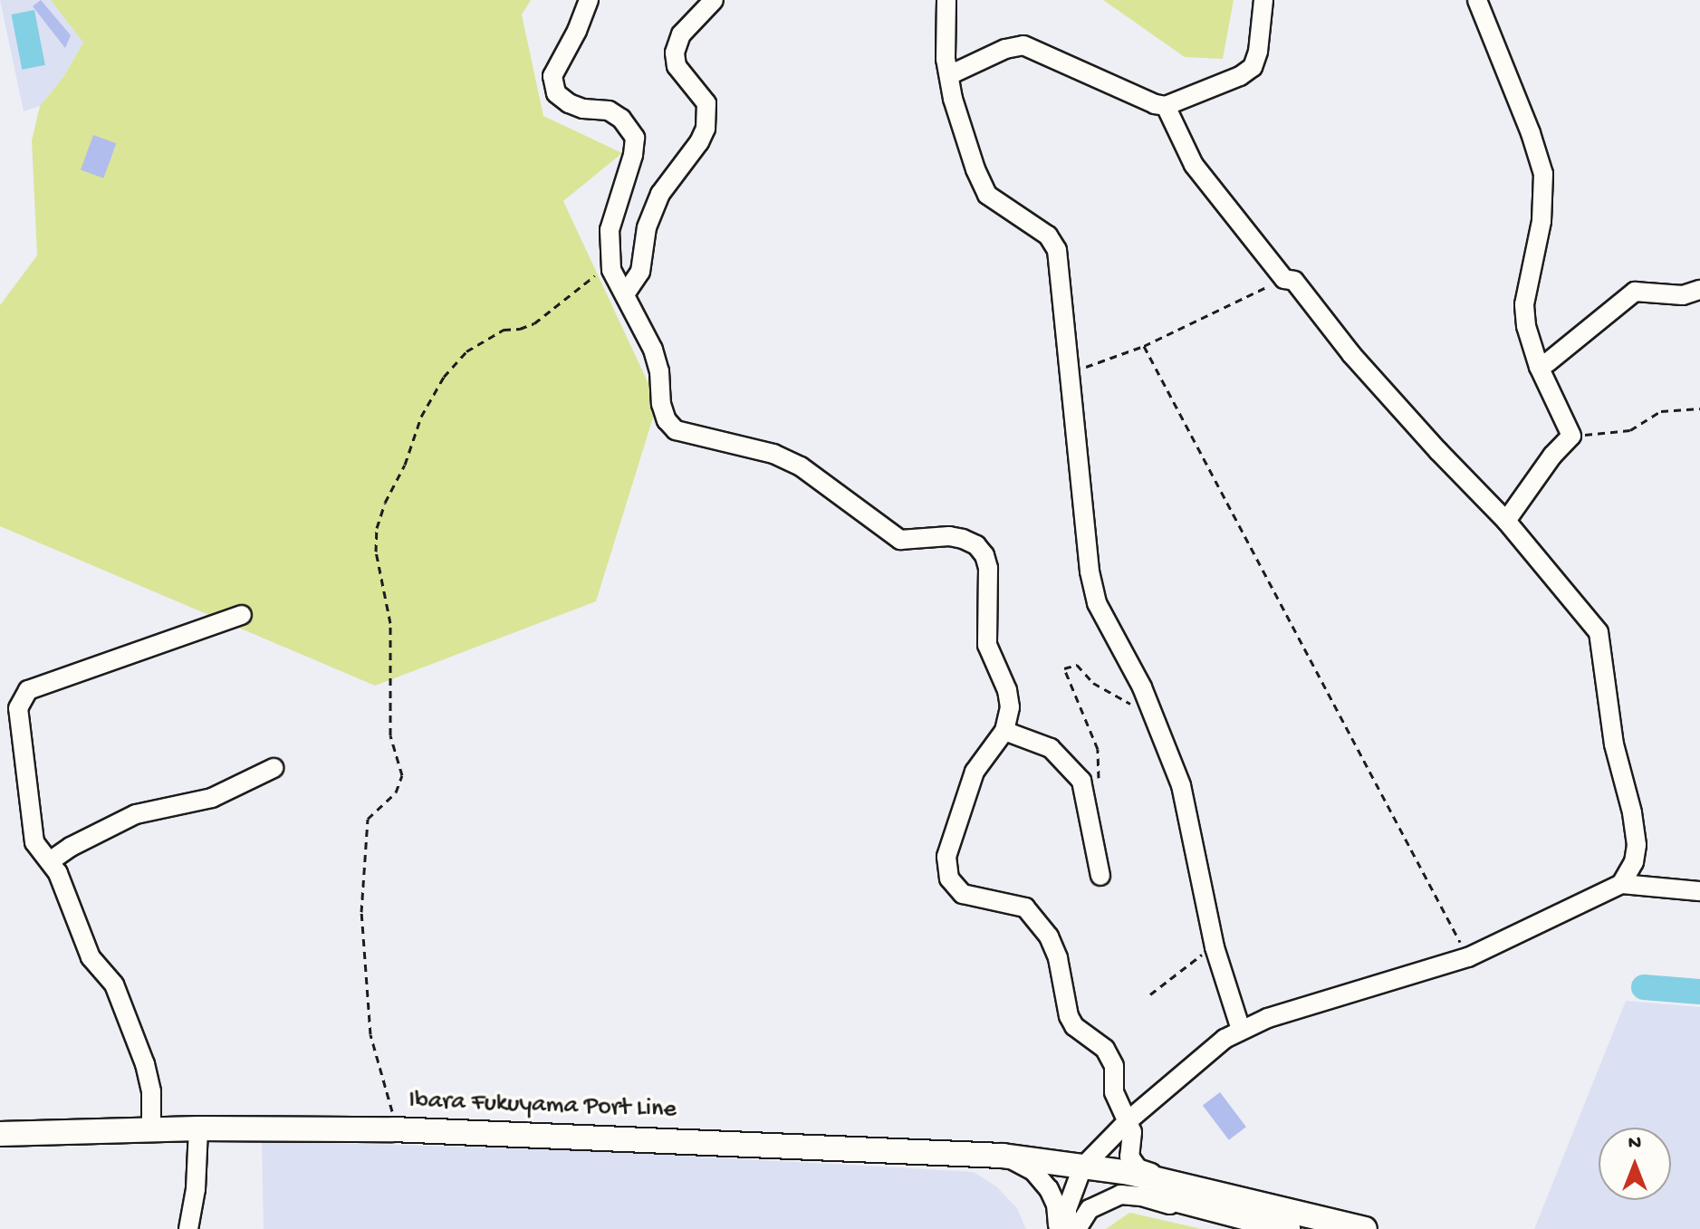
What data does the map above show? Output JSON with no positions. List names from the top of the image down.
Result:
{
  "streets": {
    "main road": ["Ibara Fukuyama Port Line"]
  },
  "north": "top"
}
